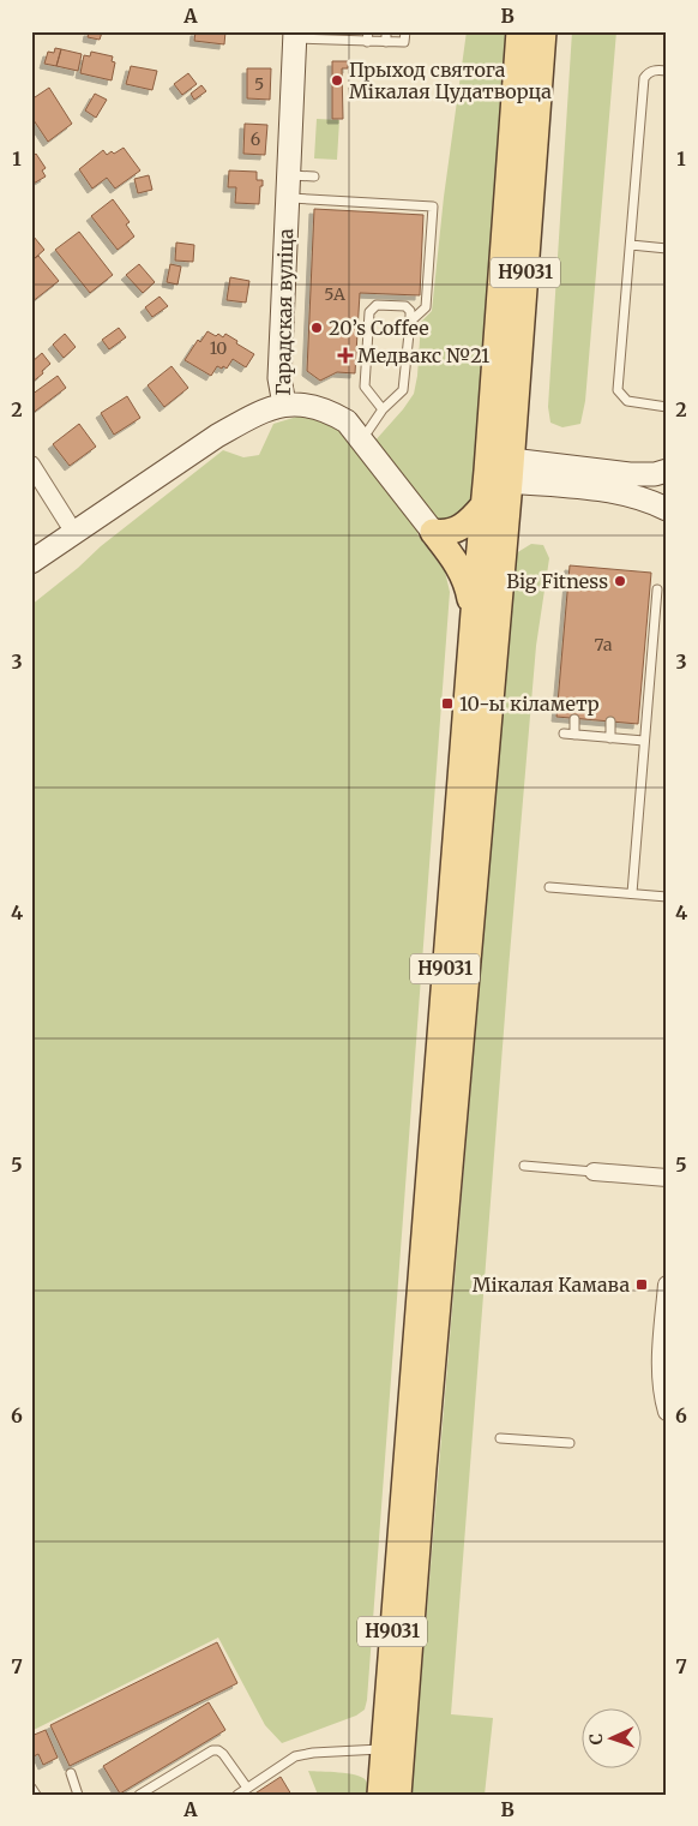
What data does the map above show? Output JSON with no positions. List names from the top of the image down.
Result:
{
  "streets": {
    "main road": ["Н9031"],
    "street": ["Гарадская вуліца"]
  },
  "places": {
    "other": ["Прыход святога Мікалая Цудатворца", "20’s Coffee", "Big Fitness"],
    "health": ["Медвакс №21"],
    "transit": ["10-ы кіламетр", "Мікалая Камава"]
  },
  "house_numbers": [
    "5",
    "6",
    "5А",
    "10",
    "7а"
  ],
  "north": "left",
  "grid": {
    "columns": ["A", "B"],
    "rows": [
      "1",
      "2",
      "3",
      "4",
      "5",
      "6",
      "7"
    ]
  }
}
